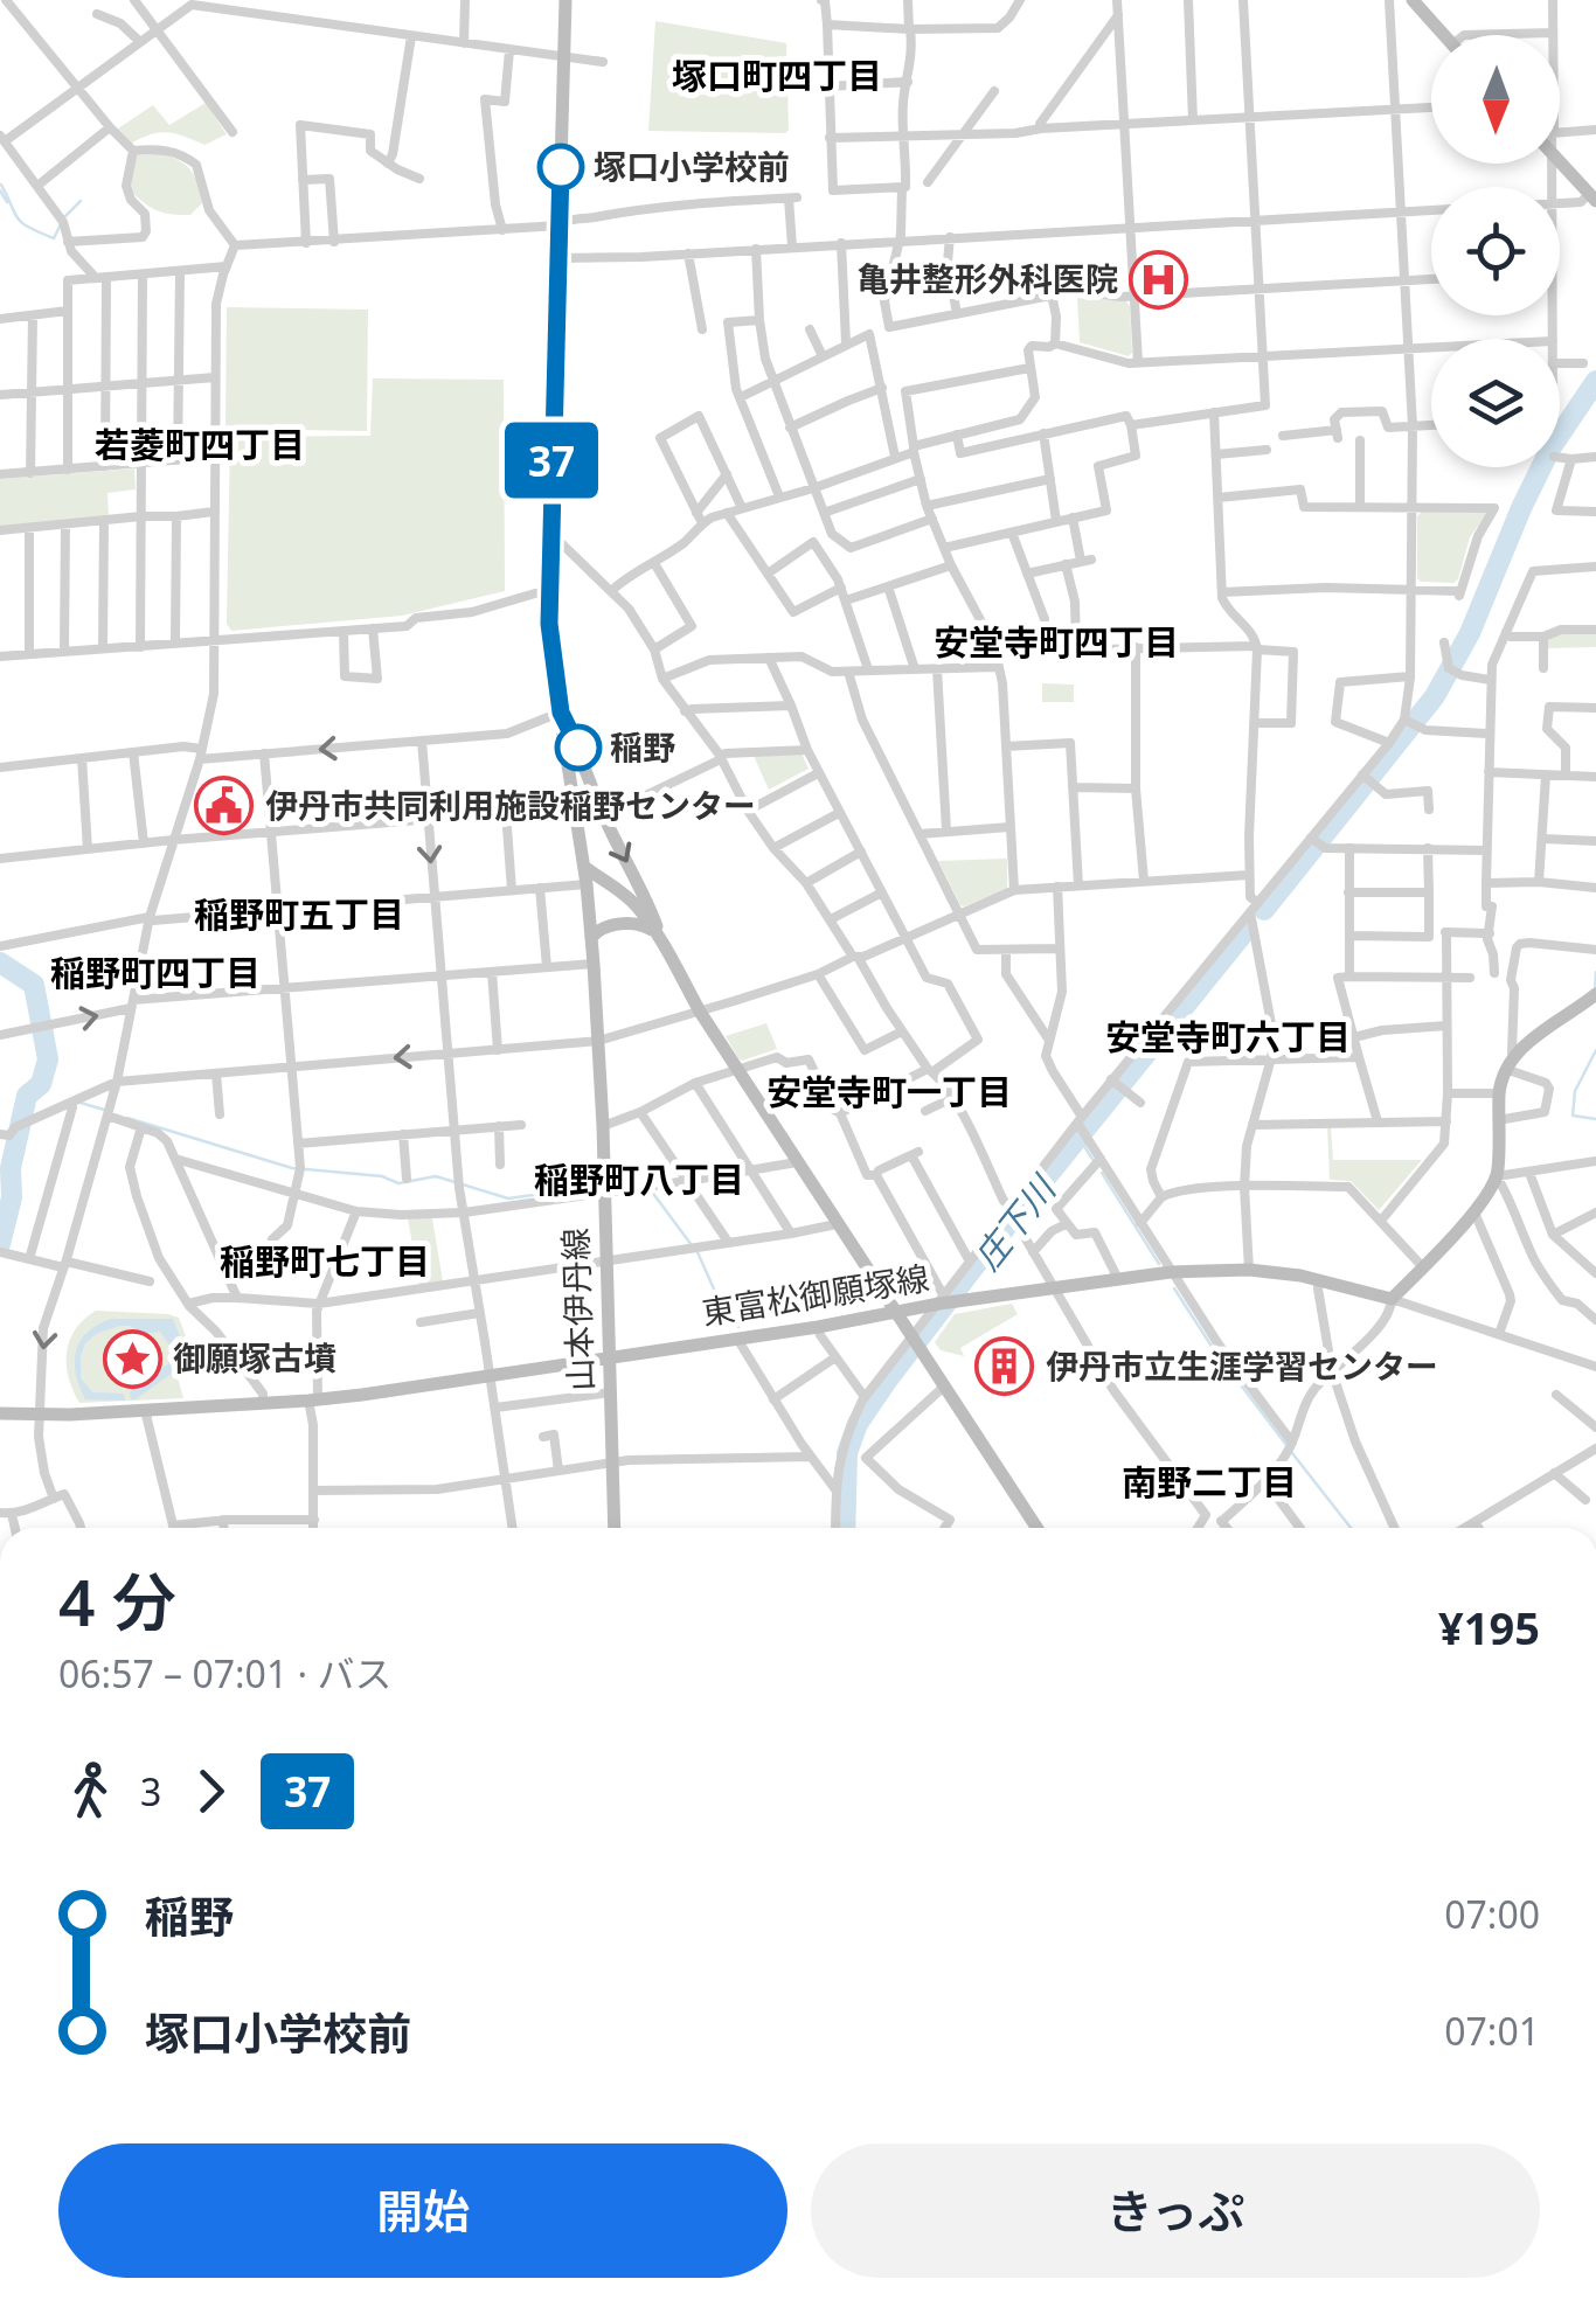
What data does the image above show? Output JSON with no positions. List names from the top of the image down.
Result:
{
  "streets": {
    "main road": ["東富松御願塚線", "山本伊丹線"]
  },
  "crossings": [
    ["東富松御願塚線", "山本伊丹線"]
  ],
  "districts": [
    "塚口町四丁目",
    "若菱町四丁目",
    "安堂寺町四丁目",
    "稲野町五丁目",
    "稲野町四丁目",
    "安堂寺町六丁目",
    "安堂寺町一丁目",
    "稲野町八丁目",
    "稲野町七丁目",
    "南野二丁目"
  ],
  "water": ["庄下川"],
  "places": {
    "other": ["塚口小学校前", "稲野"],
    "hospital": ["亀井整形外科医院"],
    "public building": ["伊丹市共同利用施設稲野センター"],
    "place": ["御願塚古墳"],
    "building": ["伊丹市立生涯学習センター"]
  },
  "lines": ["bus line 37"],
  "north": "bottom",
  "page": {
    "on_map": "37",
    "heading": ["4 分", "06:57 – 07:01 · バス", "¥195"],
    "legs": ["3", "37"],
    "list": [
      {
        "name": "稲野",
        "value": "07:00"
      },
      {
        "name": "塚口小学校前",
        "value": "07:01"
      }
    ],
    "buttons": ["開始", "きっぷ"]
  }
}
